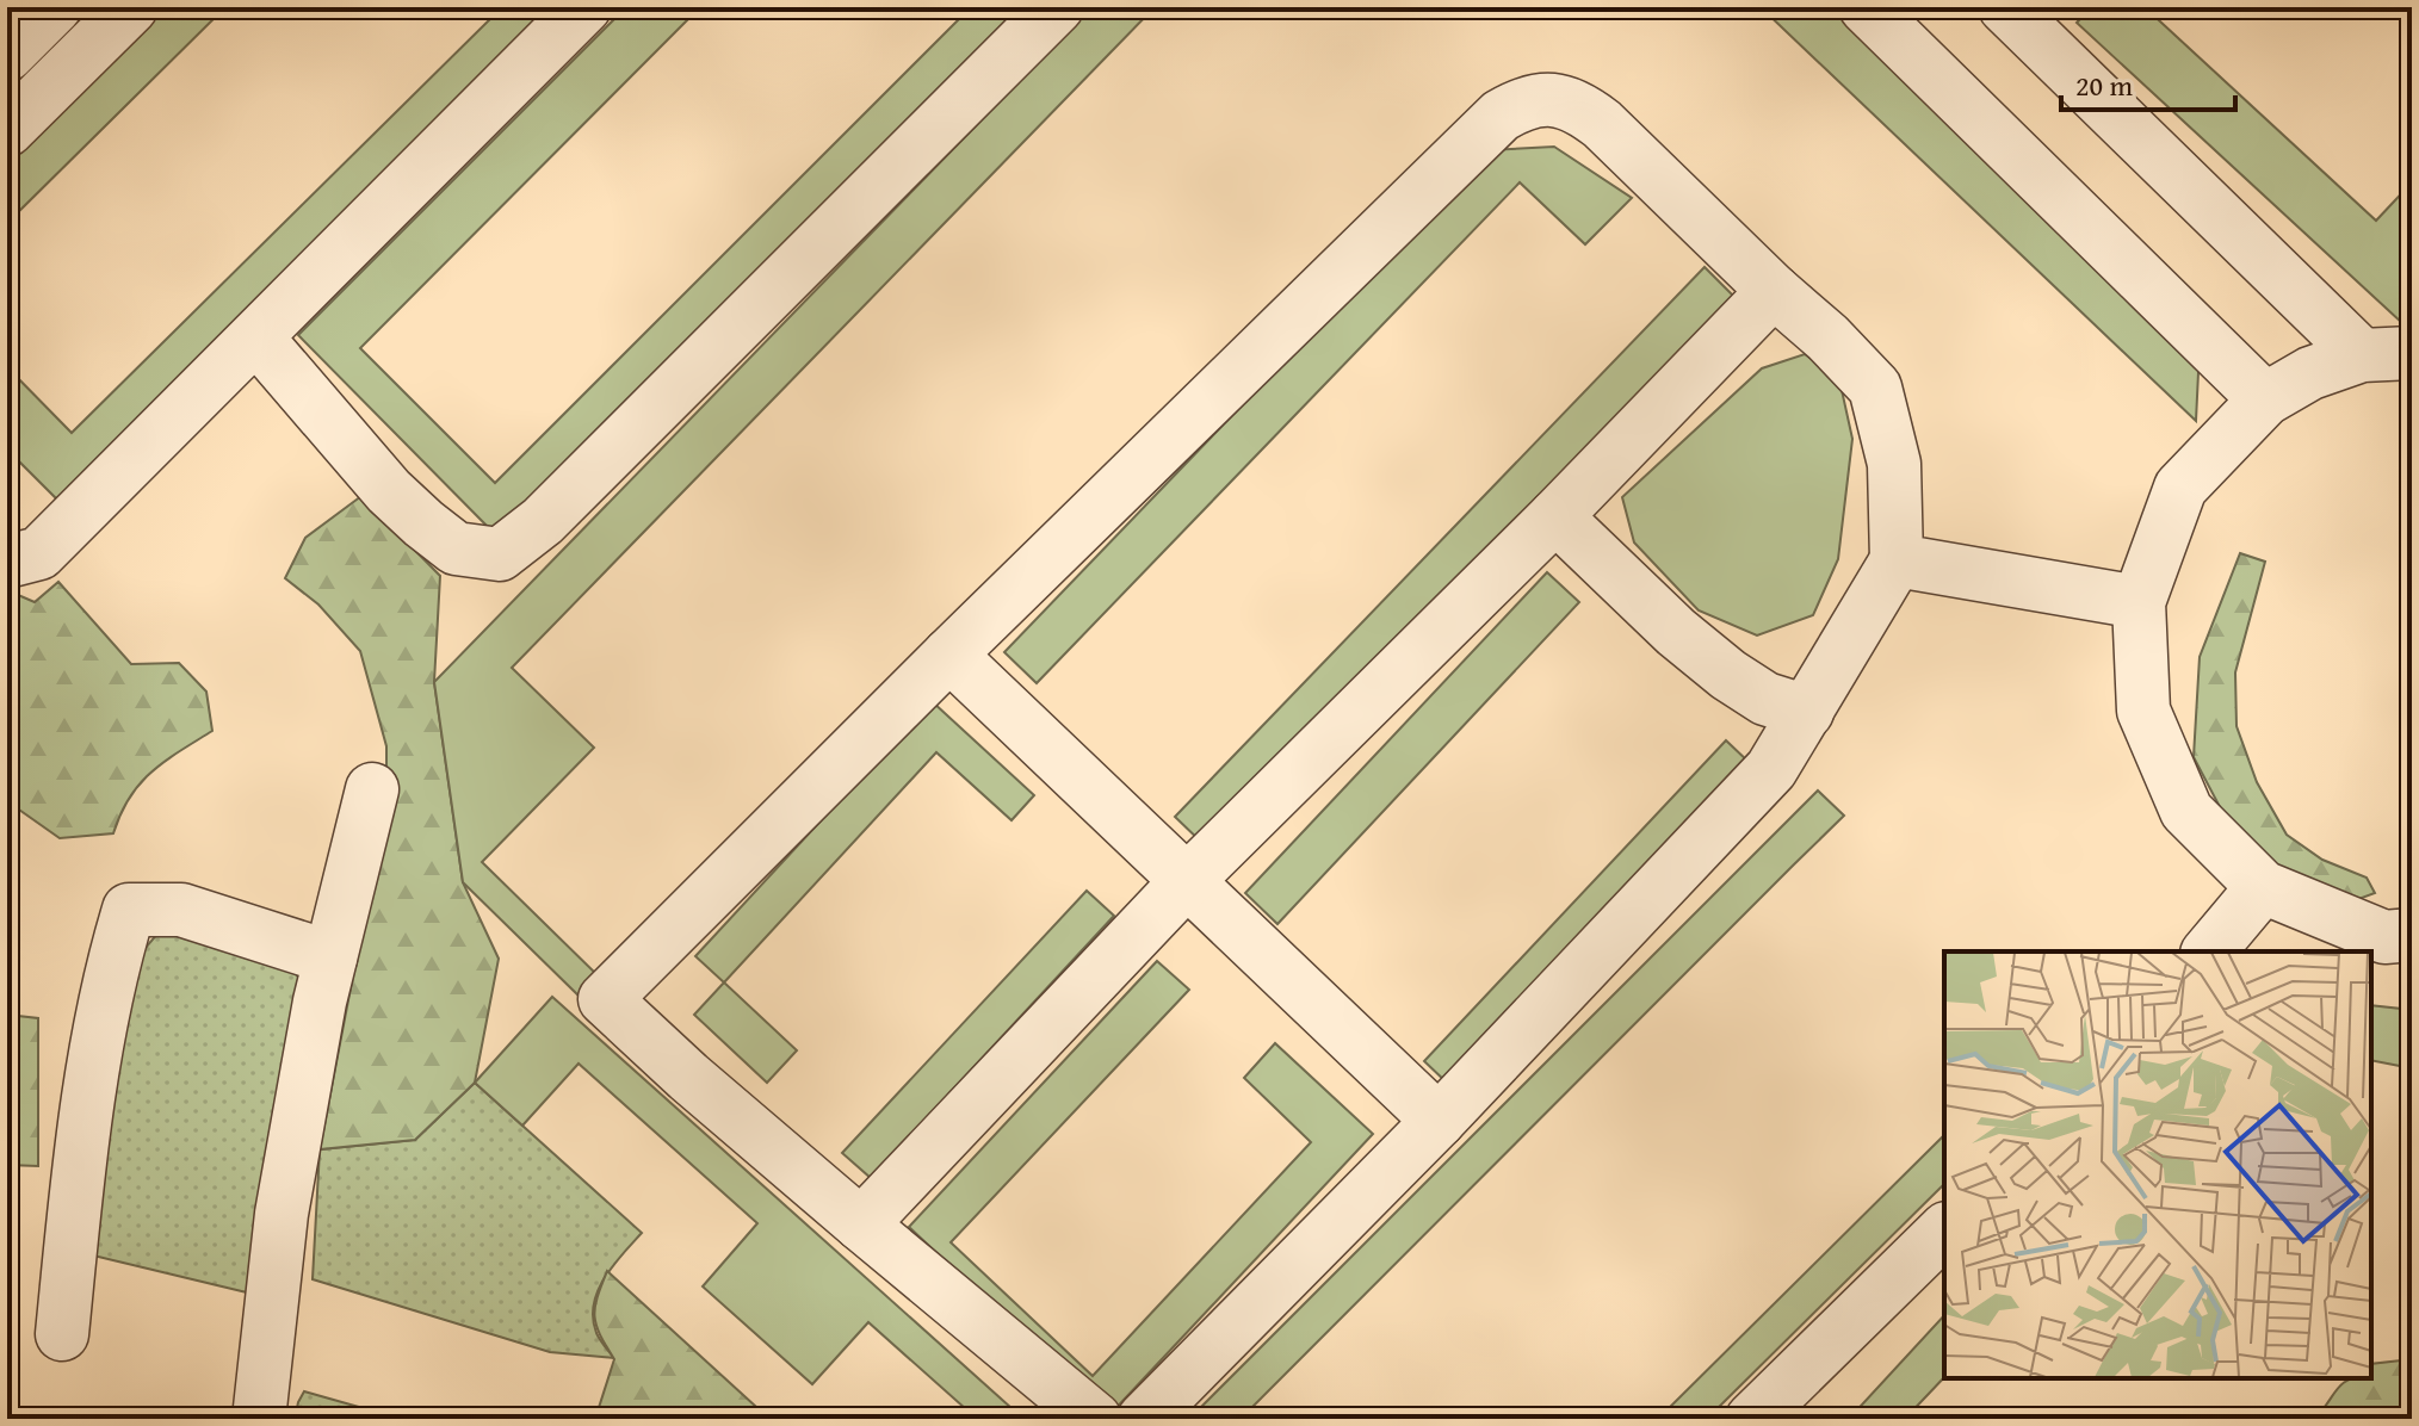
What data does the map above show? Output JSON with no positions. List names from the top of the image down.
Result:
{
  "scale_bar": "20 m"
}
